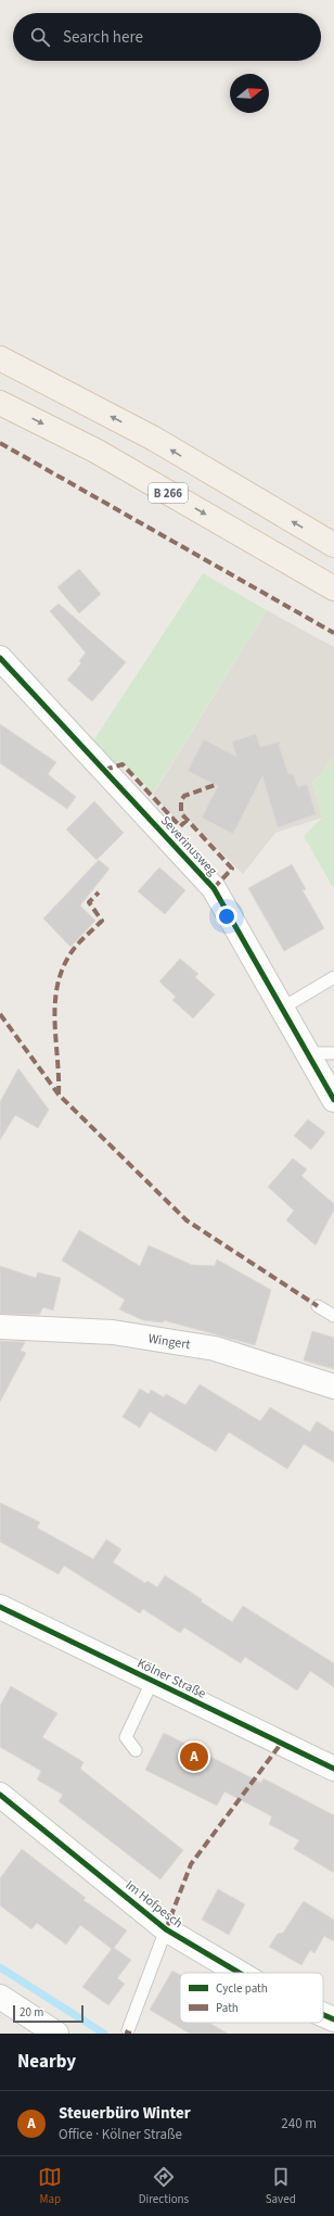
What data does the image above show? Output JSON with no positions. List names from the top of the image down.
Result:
{
  "streets": {
    "main road": ["B 266"],
    "street": [
      "Severinusweg",
      "Wingert",
      "Kölner Straße",
      "Im Hofpesch"
    ]
  },
  "legend": ["Cycle path", "Path"],
  "scale_bar": "20 m",
  "north": "right",
  "page": {
    "search": "Search here",
    "pins": "A",
    "scale": "20 m",
    "heading": "Nearby",
    "list": [
      {
        "mark": "A",
        "name": "Steuerbüro Winter",
        "note": "Office · Kölner Straße",
        "value": "240 m"
      }
    ],
    "nav": ["Map", "Directions", "Saved"]
  }
}
